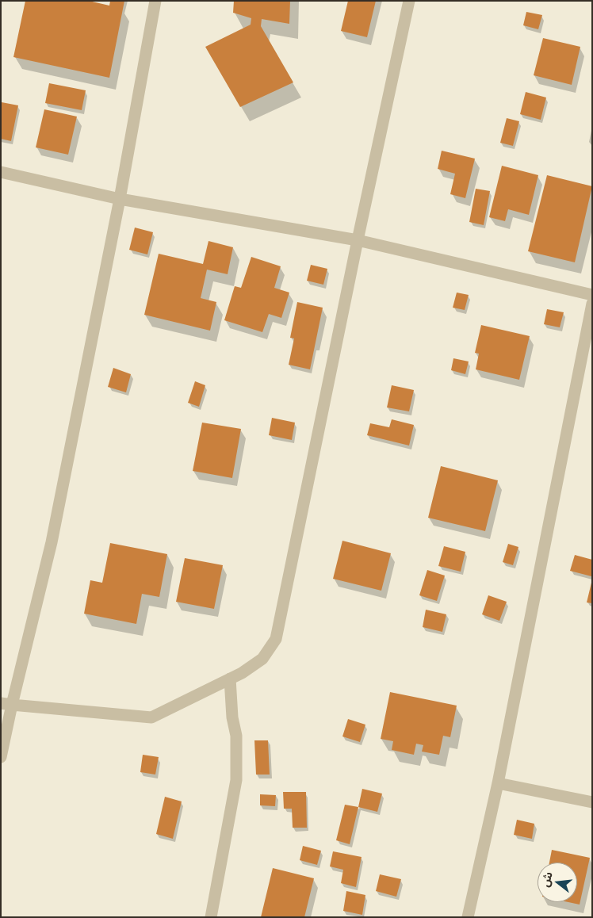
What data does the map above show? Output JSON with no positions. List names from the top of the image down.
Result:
{
  "north": "left"
}
